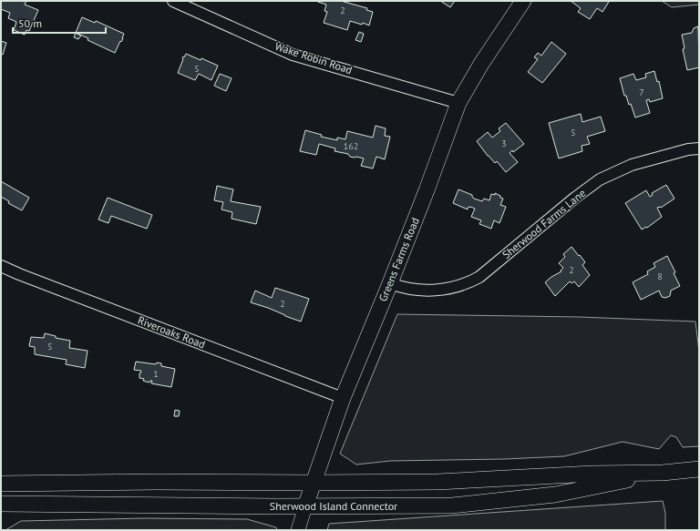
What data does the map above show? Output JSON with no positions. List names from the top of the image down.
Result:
{
  "streets": {
    "main road": ["Greens Farms Road", "Sherwood Island Connector"],
    "street": ["Wake Robin Road", "Sherwood Farms Lane", "Riveroaks Road"]
  },
  "crossings": [
    ["Wake Robin Road", "Greens Farms Road"],
    ["Sherwood Farms Lane", "Greens Farms Road"],
    ["Greens Farms Road", "Riveroaks Road"],
    ["Greens Farms Road", "Sherwood Island Connector"]
  ],
  "house_numbers": [
    "2",
    "5",
    "7",
    "5",
    "3",
    "162",
    "2",
    "8",
    "2",
    "5",
    "1"
  ],
  "scale_bar": "50 m"
}
